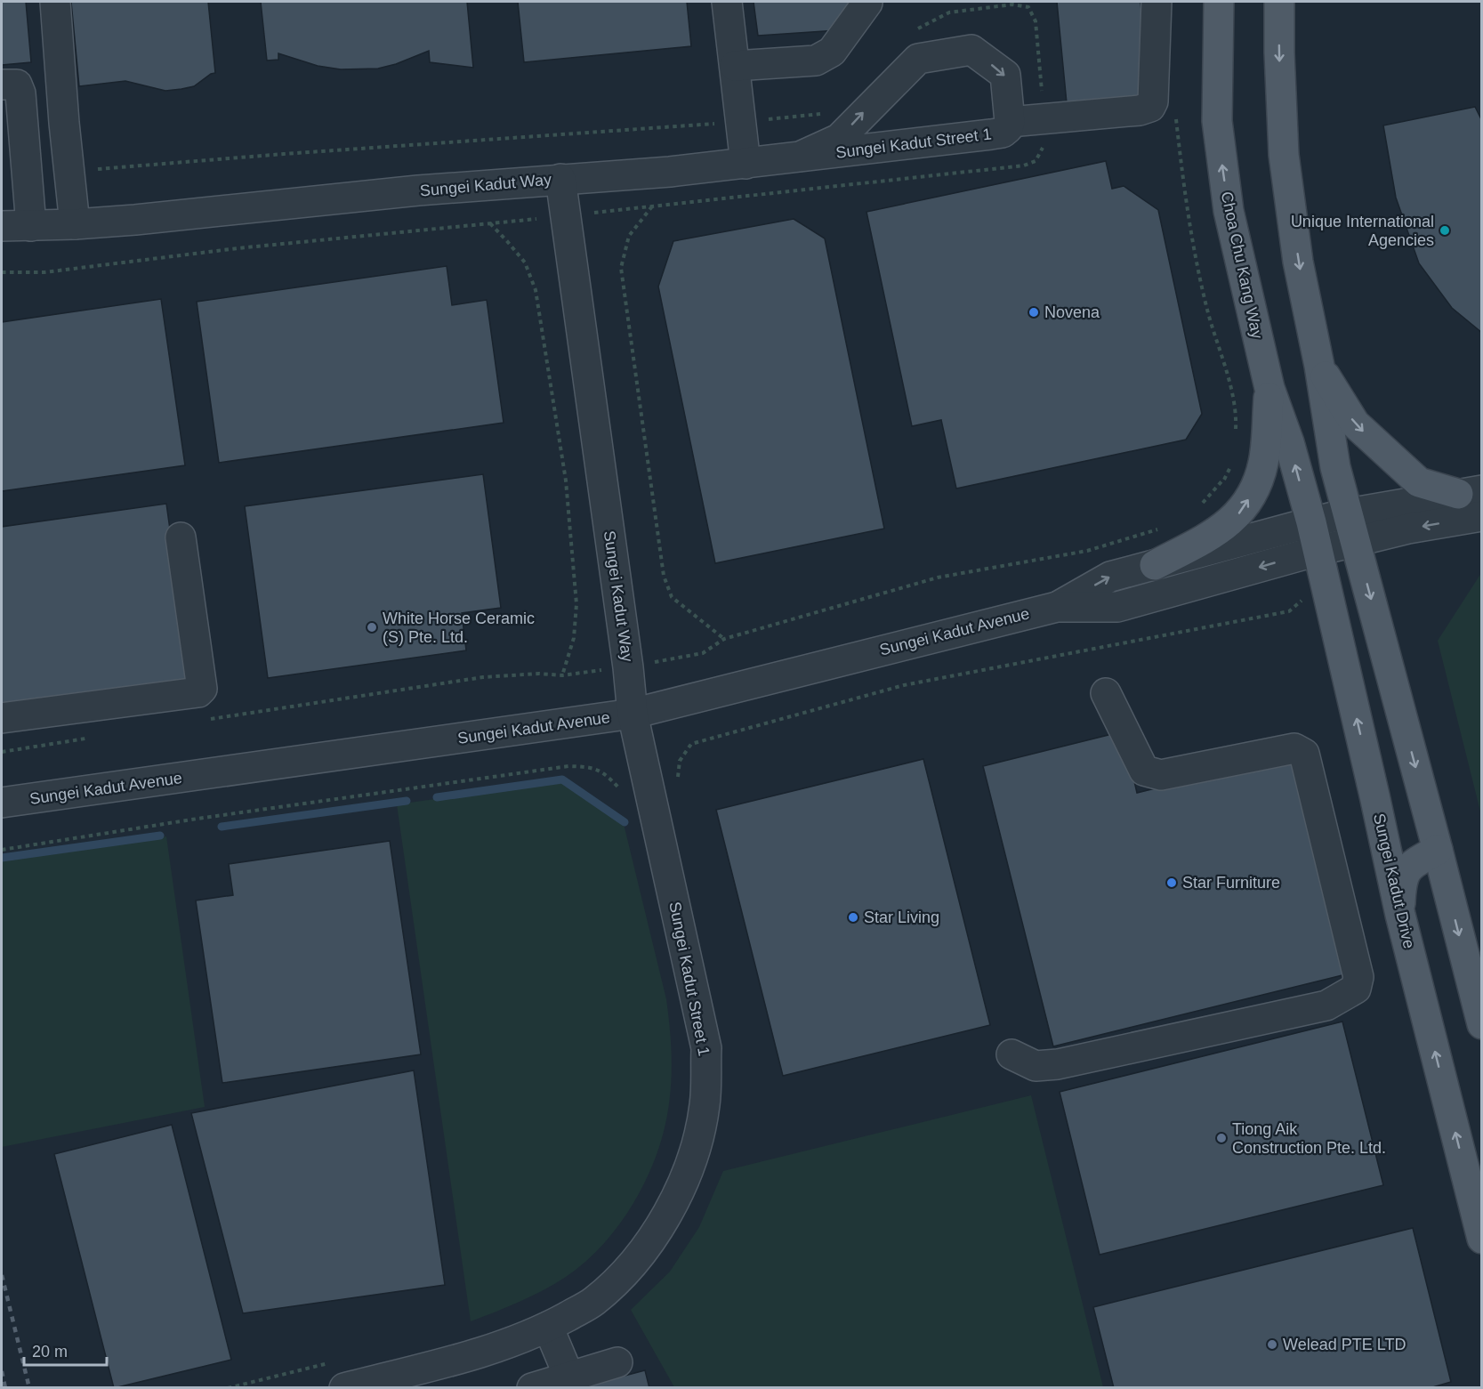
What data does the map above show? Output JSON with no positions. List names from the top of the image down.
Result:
{
  "streets": {
    "main road": ["Choa Chu Kang Way", "Sungei Kadut Drive"],
    "street": ["Sungei Kadut Street 1", "Sungei Kadut Way", "Sungei Kadut Avenue"]
  },
  "crossings": [
    ["Sungei Kadut Street 1", "Sungei Kadut Way"],
    ["Sungei Kadut Street 1", "Sungei Kadut Avenue"],
    ["Sungei Kadut Way", "Sungei Kadut Avenue"],
    ["Choa Chu Kang Way", "Sungei Kadut Avenue"],
    ["Choa Chu Kang Way", "Sungei Kadut Drive"],
    ["Sungei Kadut Avenue", "Sungei Kadut Drive"]
  ],
  "places": [
    "Unique International Agencies",
    "Novena",
    "White Horse Ceramic (S) Pte. Ltd.",
    "Star Furniture",
    "Star Living",
    "Tiong Aik Construction Pte. Ltd.",
    "Welead PTE LTD"
  ],
  "scale_bar": "20 m"
}
